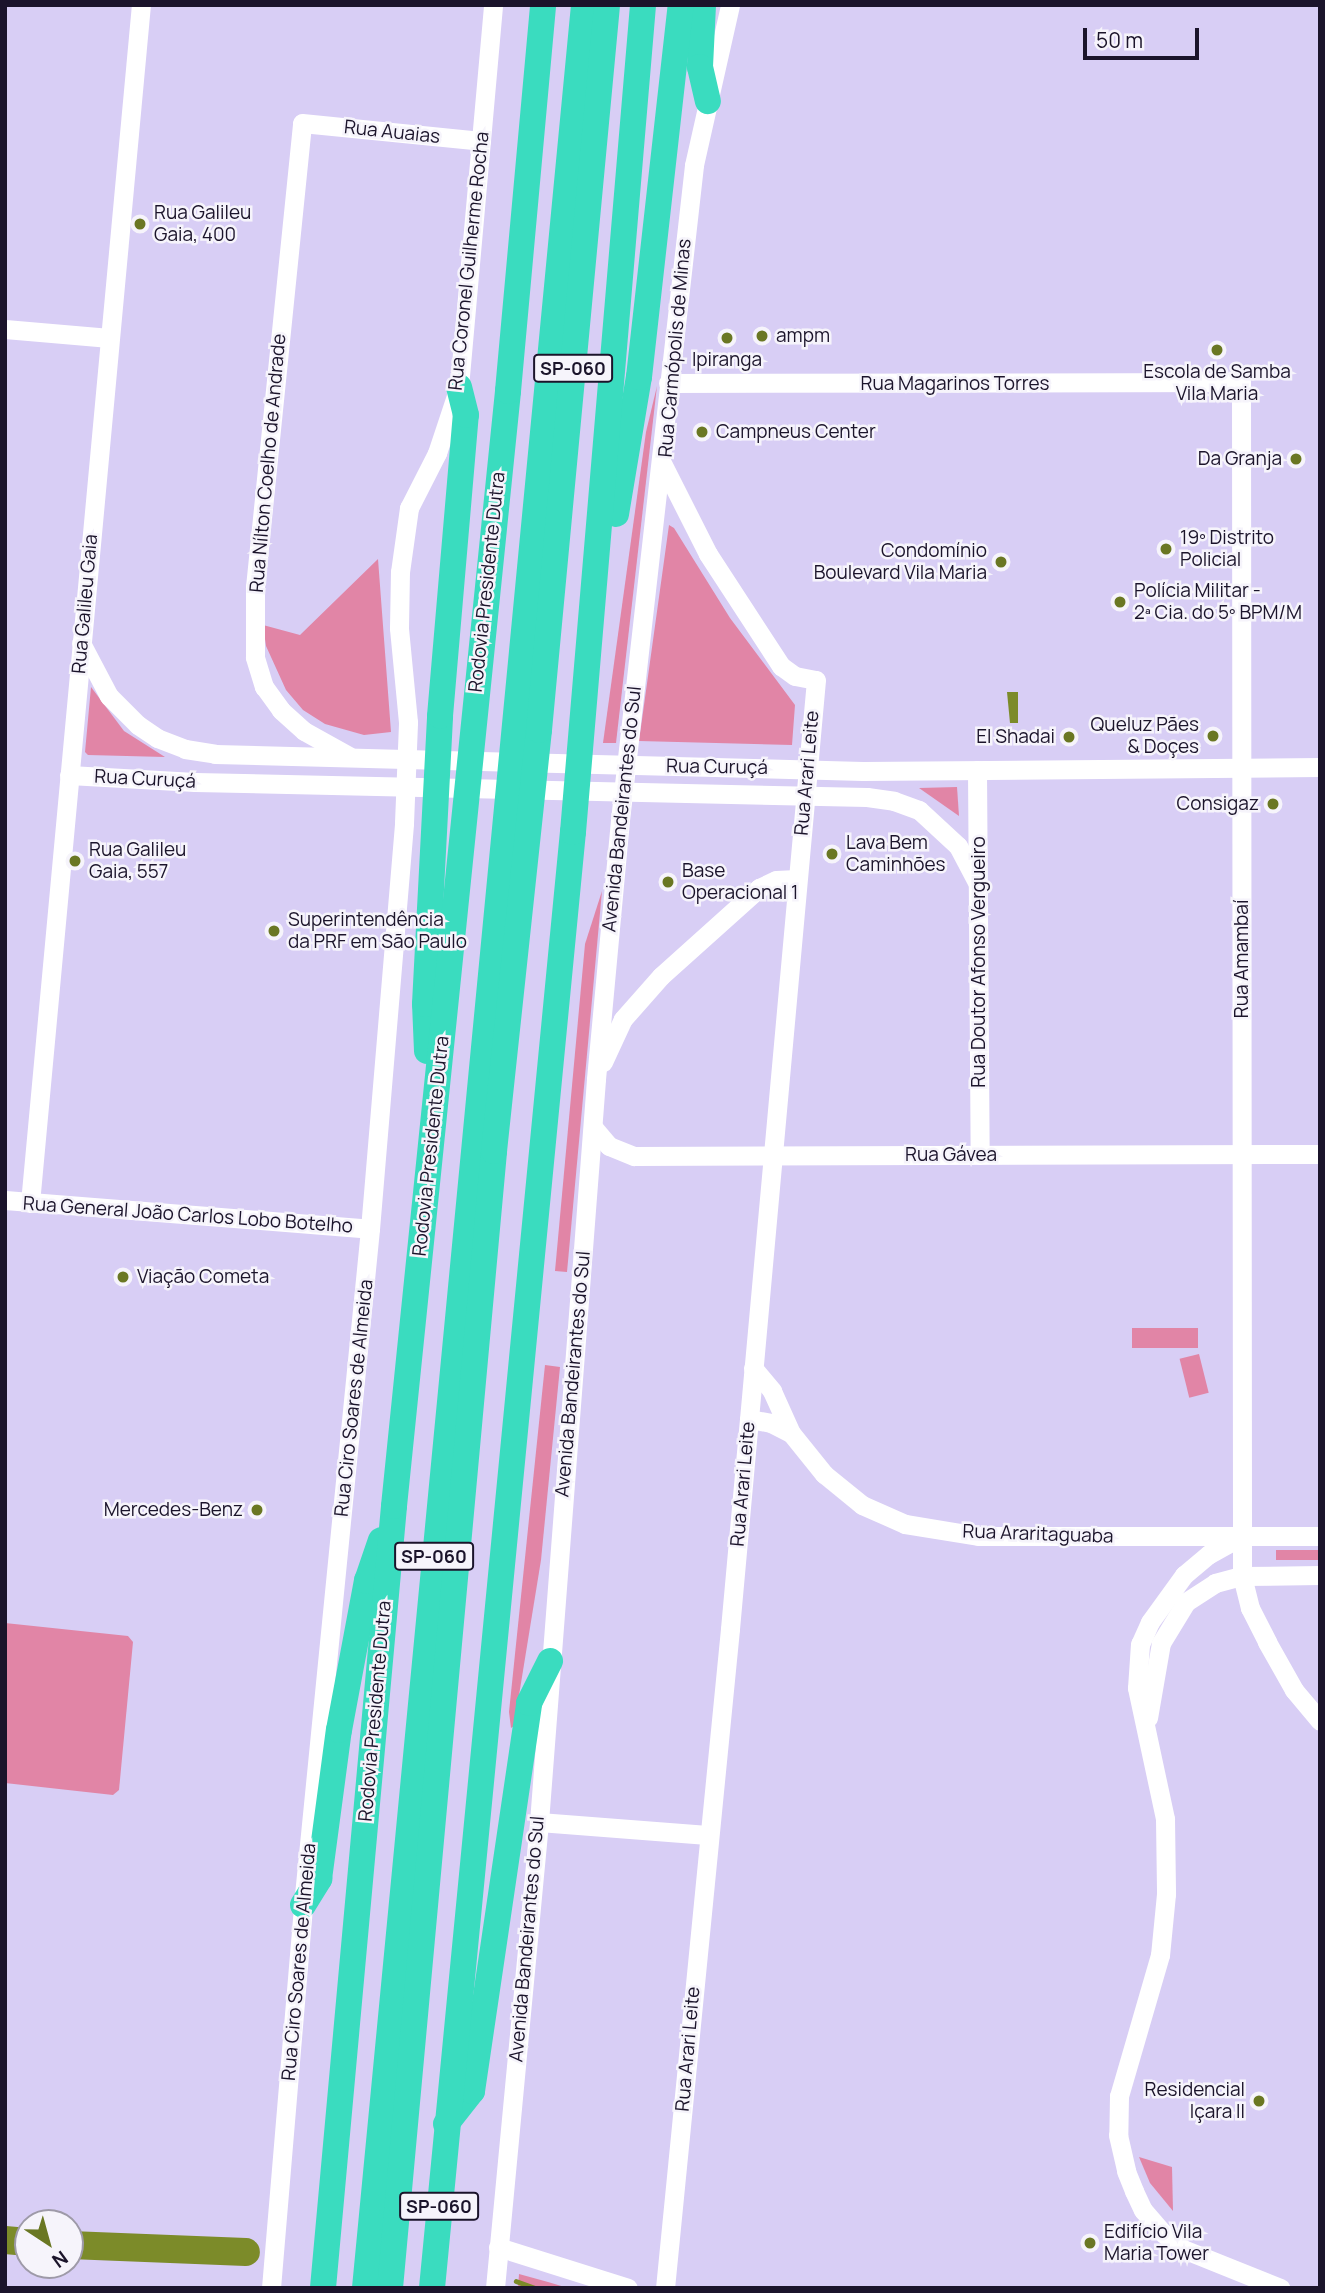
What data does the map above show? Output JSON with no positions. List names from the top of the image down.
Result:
{
  "streets": {
    "highway": ["SP-060", "Rodovia Presidente Dutra"],
    "main road": [
      "Rua Auaias",
      "Rua Coronel Guilherme Rocha",
      "Rua Carmópolis de Minas",
      "Rua Magarinos Torres",
      "Rua Nílton Coelho de Andrade",
      "Rua Galileu Gaia",
      "Rua Curuçá",
      "Rua Arari Leite",
      "Avenida Bandeirantes do Sul",
      "Rua Amambaí",
      "Rua Doutor Afonso Vergueiro",
      "Rua Gávea",
      "Rua General João Carlos Lobo Botelho",
      "Rua Ciro Soares de Almeida",
      "Rua Araritaguaba"
    ]
  },
  "crossings": [
    ["Rua Auaias", "Rua Coronel Guilherme Rocha"],
    ["Rua Auaias", "Rua Nílton Coelho de Andrade"],
    ["Rua Coronel Guilherme Rocha", "Rua Ciro Soares de Almeida"],
    ["Rua Carmópolis de Minas", "Rua Magarinos Torres"],
    ["Rua Carmópolis de Minas", "Rua Arari Leite"],
    ["Rua Carmópolis de Minas", "Avenida Bandeirantes do Sul"],
    ["Rua Magarinos Torres", "Rua Amambaí"],
    ["Rua Nílton Coelho de Andrade", "Rua Curuçá"],
    ["Rua Galileu Gaia", "Rua Curuçá"],
    ["Rua Galileu Gaia", "Rua General João Carlos Lobo Botelho"],
    ["Rua Curuçá", "Rua Amambaí"],
    ["Rua Curuçá", "Rua Doutor Afonso Vergueiro"],
    ["Rua Arari Leite", "Rua Gávea"],
    ["Rua Arari Leite", "Rua Araritaguaba"],
    ["Avenida Bandeirantes do Sul", "Rua Gávea"],
    ["Rua Amambaí", "Rua Gávea"],
    ["Rua Amambaí", "Rua Araritaguaba"],
    ["Rua Doutor Afonso Vergueiro", "Rua Gávea"],
    ["Rua General João Carlos Lobo Botelho", "Rua Ciro Soares de Almeida"]
  ],
  "places": [
    "Rua Galileu Gaia, 400",
    "ampm",
    "Ipiranga",
    "Escola de Samba Vila Maria",
    "Campneus Center",
    "Da Granja",
    "19º Distrito Policial",
    "Condomínio Boulevard Vila Maria",
    "Polícia Militar - 2ª Cia. do 5º BPM/M",
    "Queluz Pães & Doçes",
    "El Shadai",
    "Consigaz",
    "Lava Bem Caminhões",
    "Rua Galileu Gaia, 557",
    "Base Operacional 1",
    "Superintendência da PRF em São Paulo",
    "Viação Cometa",
    "Mercedes-Benz",
    "Residencial Içara II",
    "Edifício Vila Maria Tower"
  ],
  "scale_bar": "50 m",
  "north": "bottom right"
}
